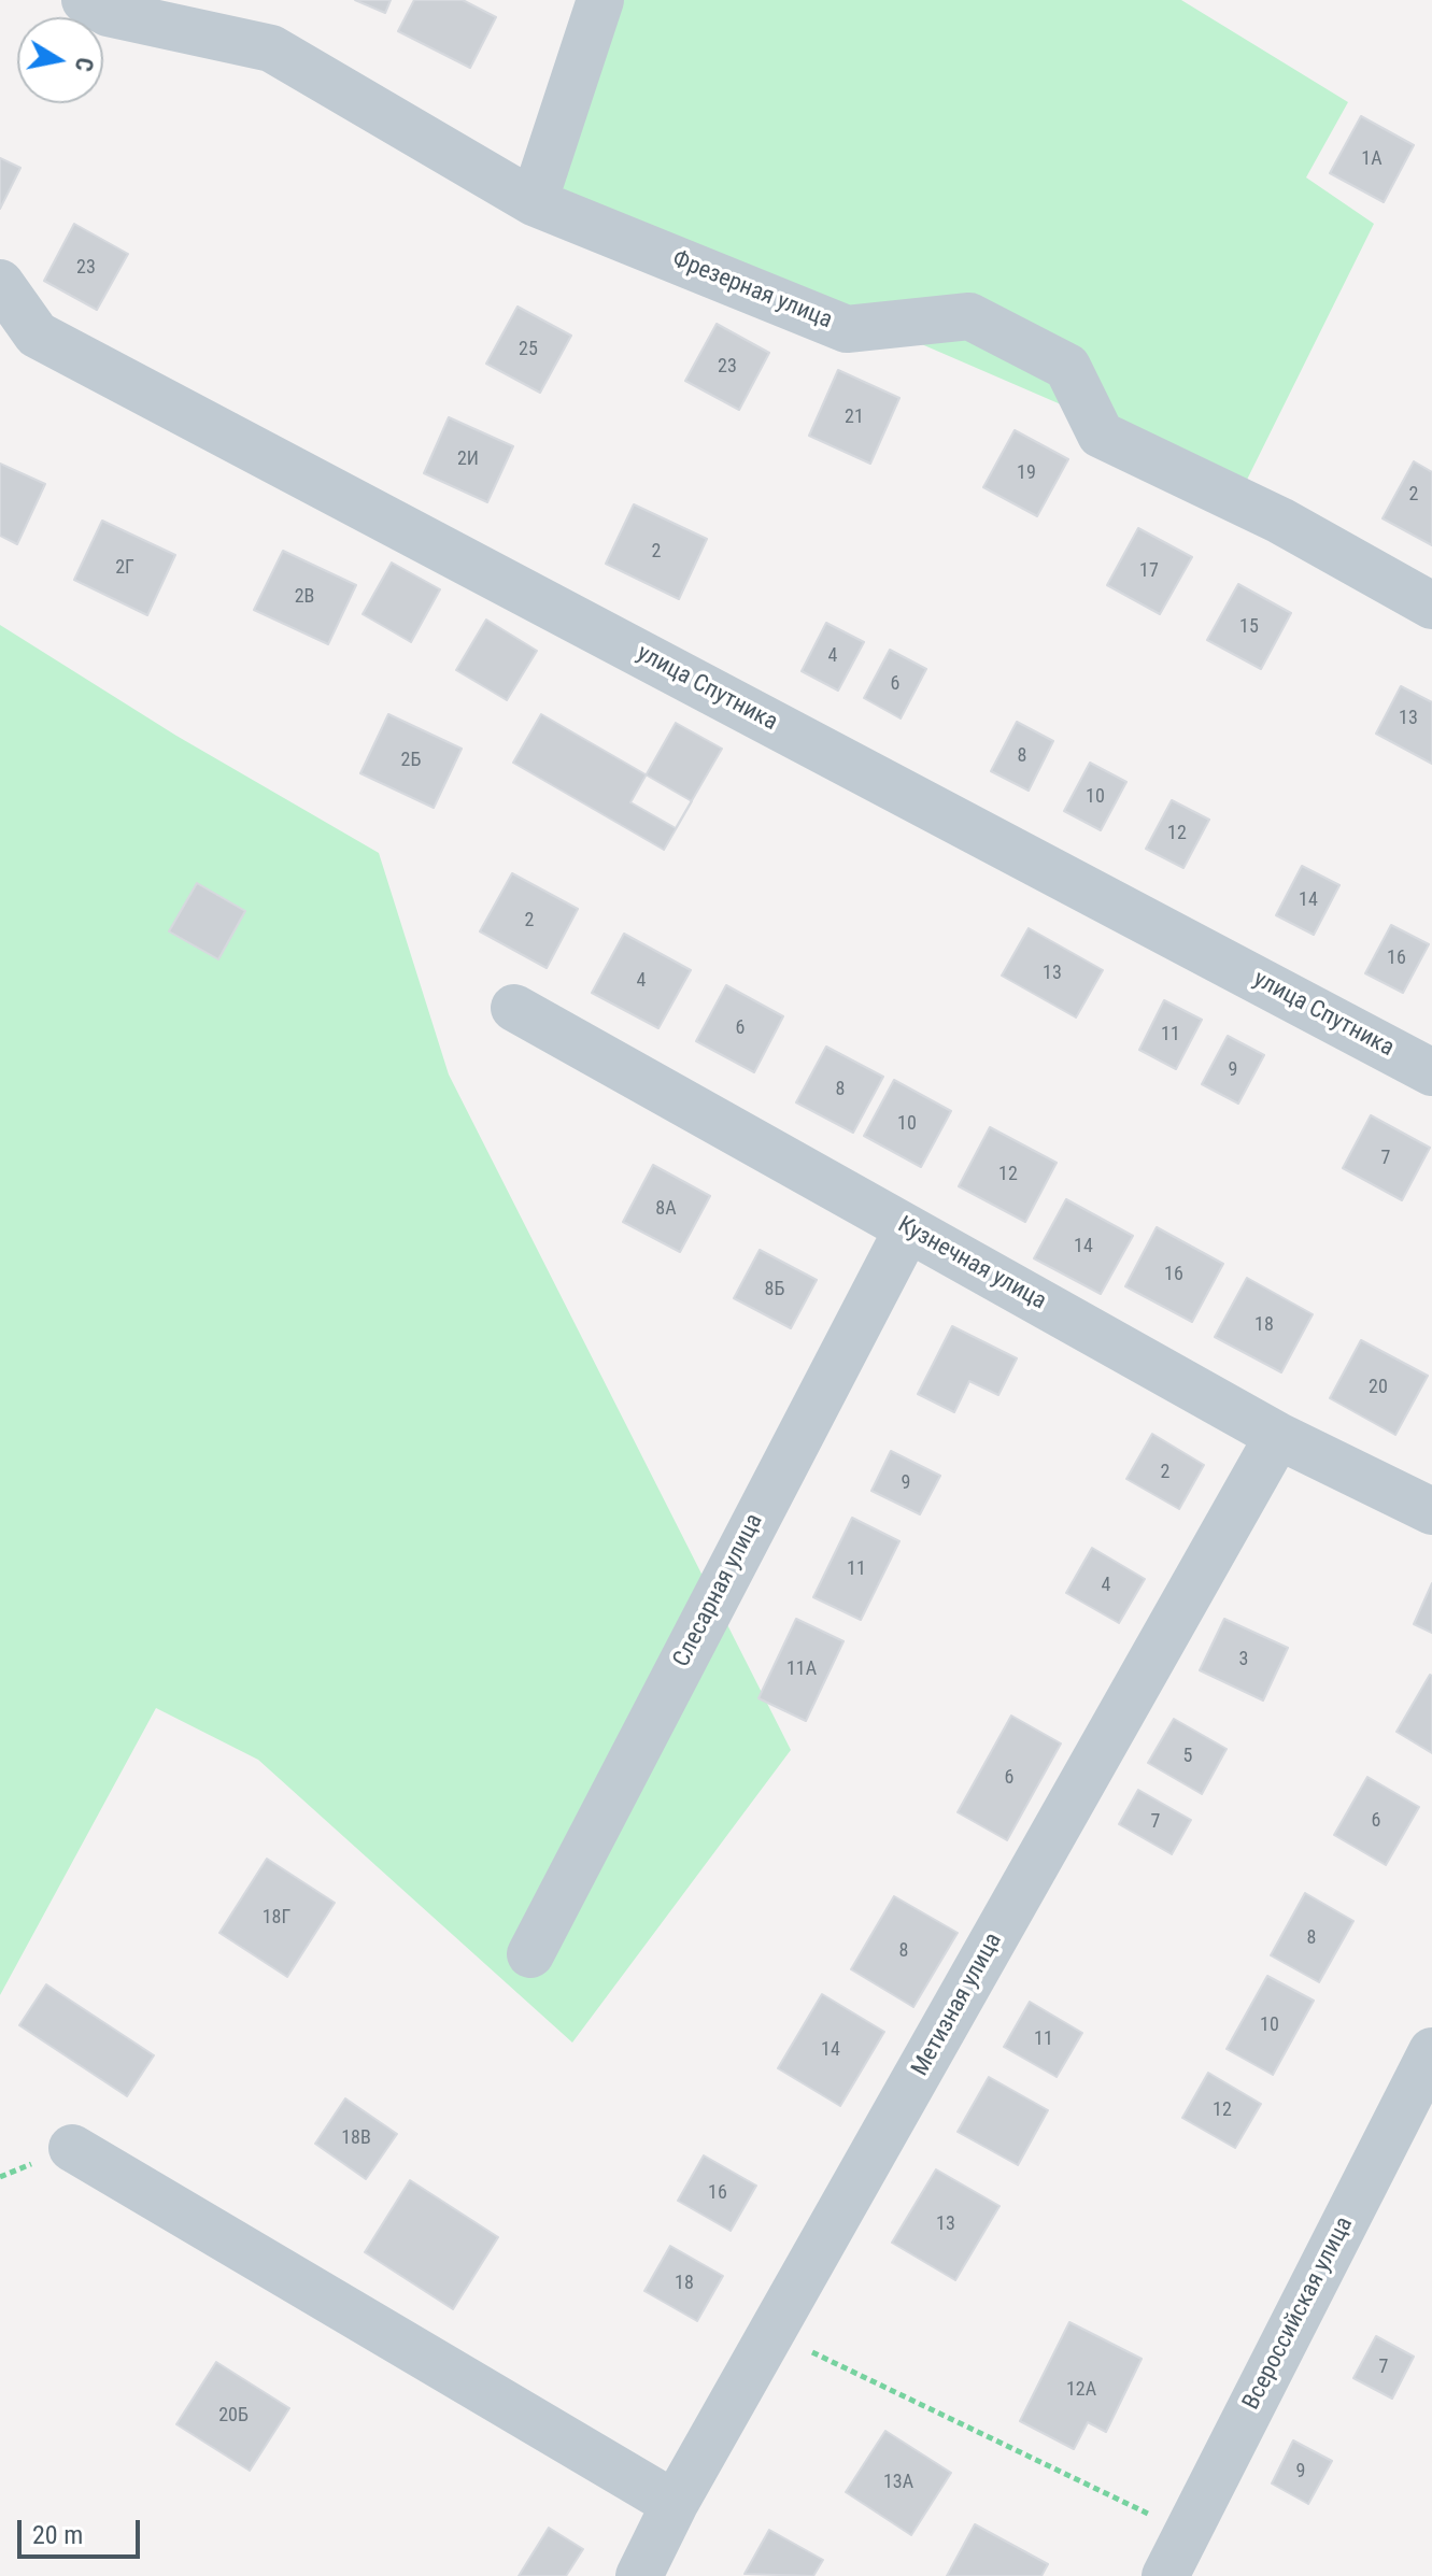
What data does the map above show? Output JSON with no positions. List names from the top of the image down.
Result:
{
  "streets": {
    "street": [
      "Фрезерная улица",
      "улица Спутника",
      "Кузнечная улица",
      "Слесарная улица",
      "Метизная улица",
      "Всероссийская улица"
    ]
  },
  "crossings": [
    ["Кузнечная улица", "Слесарная улица"],
    ["Кузнечная улица", "Метизная улица"]
  ],
  "house_numbers": [
    "1А",
    "23",
    "25",
    "23",
    "21",
    "2И",
    "19",
    "2",
    "2",
    "2Г",
    "17",
    "2В",
    "15",
    "4",
    "6",
    "13",
    "8",
    "2Б",
    "10",
    "12",
    "14",
    "2",
    "16",
    "13",
    "4",
    "6",
    "11",
    "9",
    "8",
    "10",
    "7",
    "12",
    "8А",
    "14",
    "16",
    "8Б",
    "18",
    "20",
    "2",
    "9",
    "11",
    "4",
    "3",
    "11А",
    "5",
    "6",
    "6",
    "7",
    "18Г",
    "8",
    "8",
    "10",
    "11",
    "14",
    "12",
    "18В",
    "16",
    "13",
    "18",
    "7",
    "12А",
    "20Б",
    "9",
    "13А"
  ],
  "scale_bar": "20 m",
  "north": "right"
}
